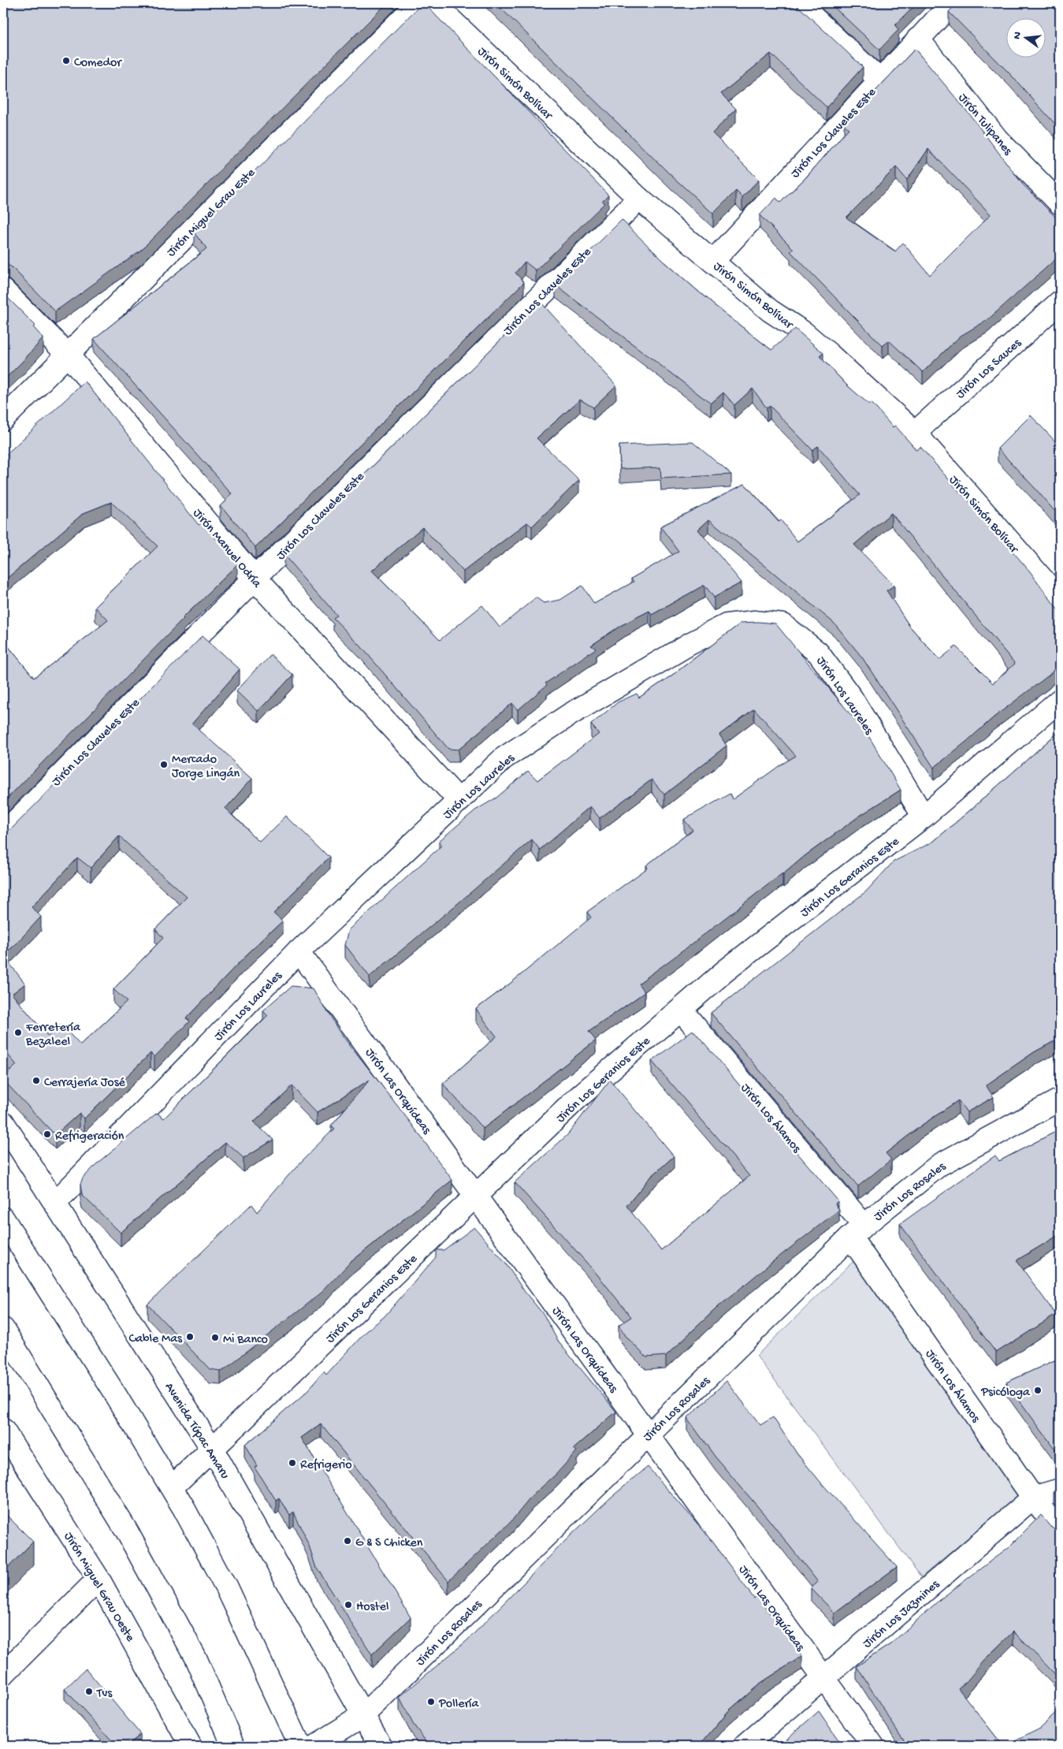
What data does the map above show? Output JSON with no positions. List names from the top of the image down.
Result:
{
  "streets": {
    "main road": [
      "Jirón Simón Bolívar",
      "Jirón Tulipanes",
      "Jirón Los Claveles Este",
      "Jirón Miguel Grau Este",
      "Jirón Los Sauces",
      "Jirón Manuel Odría",
      "Jirón Los Laureles",
      "Jirón Los Geranios Este",
      "Jirón Las Orquídeas",
      "Jirón Los Álamos",
      "Jirón Los Rosales",
      "Avenida Túpac Amaru",
      "Jirón Miguel Grau Oeste",
      "Jirón Los Jazmines"
    ]
  },
  "crossings": [
    ["Jirón Simón Bolívar", "Jirón Los Claveles Este"],
    ["Jirón Simón Bolívar", "Jirón Los Sauces"],
    ["Jirón Tulipanes", "Jirón Los Claveles Este"],
    ["Jirón Los Claveles Este", "Jirón Manuel Odría"],
    ["Jirón Miguel Grau Este", "Jirón Manuel Odría"],
    ["Jirón Manuel Odría", "Jirón Los Laureles"],
    ["Jirón Los Laureles", "Jirón Los Geranios Este"],
    ["Jirón Los Laureles", "Jirón Las Orquídeas"],
    ["Jirón Los Laureles", "Avenida Túpac Amaru"],
    ["Jirón Los Geranios Este", "Jirón Las Orquídeas"],
    ["Jirón Los Geranios Este", "Jirón Los Álamos"],
    ["Jirón Los Geranios Este", "Avenida Túpac Amaru"],
    ["Jirón Las Orquídeas", "Jirón Los Rosales"],
    ["Jirón Las Orquídeas", "Jirón Los Jazmines"],
    ["Jirón Los Álamos", "Jirón Los Rosales"],
    ["Jirón Los Álamos", "Jirón Los Jazmines"],
    ["Jirón Los Rosales", "Avenida Túpac Amaru"]
  ],
  "places": [
    "Comedor",
    "Mercado Jorge Lingán",
    "Ferretería Bezaleel",
    "Cerrajería José",
    "Refrigeración",
    "Cable Mas",
    "Mi Banco",
    "Psicóloga",
    "Refrigerio",
    "G & S Chicken",
    "Hostel",
    "Tvs",
    "Pollería"
  ],
  "north": "left"
}
